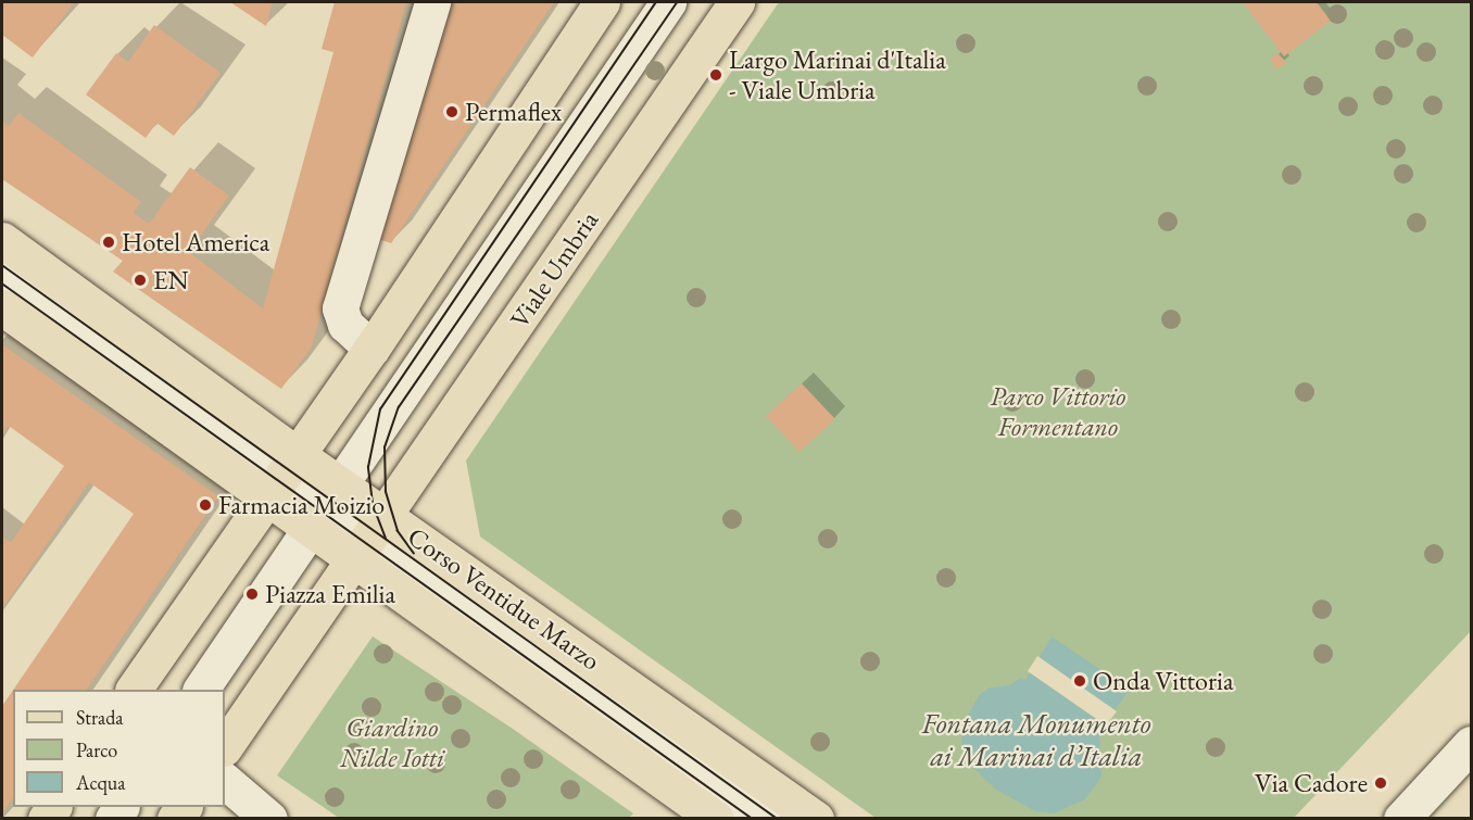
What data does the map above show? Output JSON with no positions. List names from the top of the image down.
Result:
{
  "streets": {
    "main road": ["Viale Umbria", "Corso Ventidue Marzo"]
  },
  "crossings": [
    ["Viale Umbria", "Corso Ventidue Marzo"]
  ],
  "water": ["Fontana Monumento ai Marinai d’Italia"],
  "parks": ["Parco Vittorio Formentano", "Giardino Nilde Iotti"],
  "places": [
    "Largo Marinai d'Italia - Viale Umbria",
    "Permaflex",
    "Hotel America",
    "EN",
    "Farmacia Moizio",
    "Piazza Emilia",
    "Onda Vittoria",
    "Via Cadore"
  ],
  "legend": ["Strada", "Parco", "Acqua"]
}
